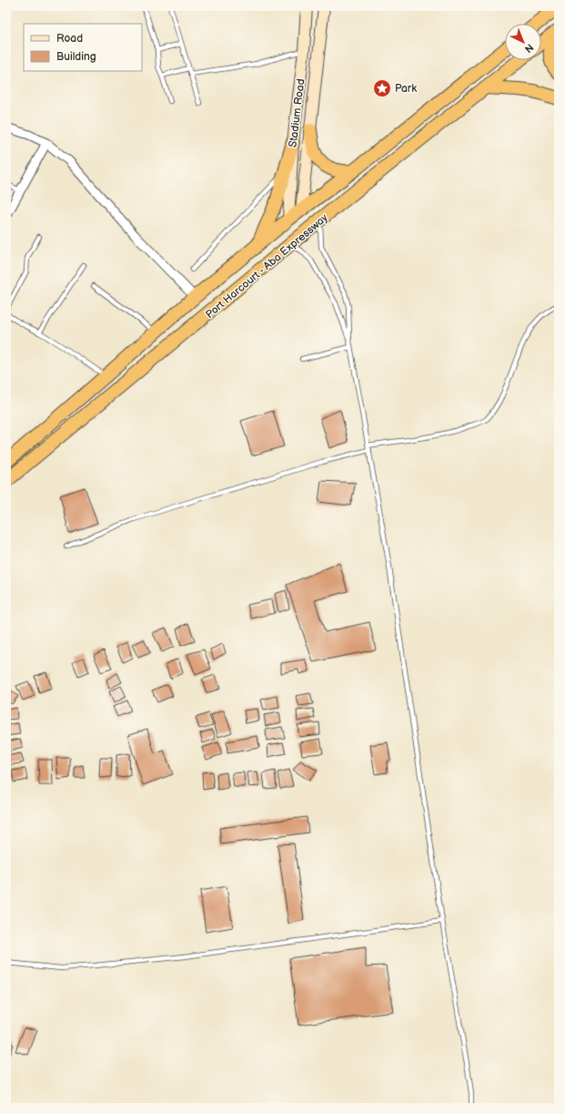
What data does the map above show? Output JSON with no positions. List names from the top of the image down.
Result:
{
  "streets": {
    "highway": ["Port Harcourt - Aba Expressway"],
    "main road": ["Stadium Road"]
  },
  "crossings": [
    ["Stadium Road", "Port Harcourt - Aba Expressway"]
  ],
  "places": {
    "place": ["Park"]
  },
  "legend": ["Road", "Building"],
  "north": "bottom right"
}
